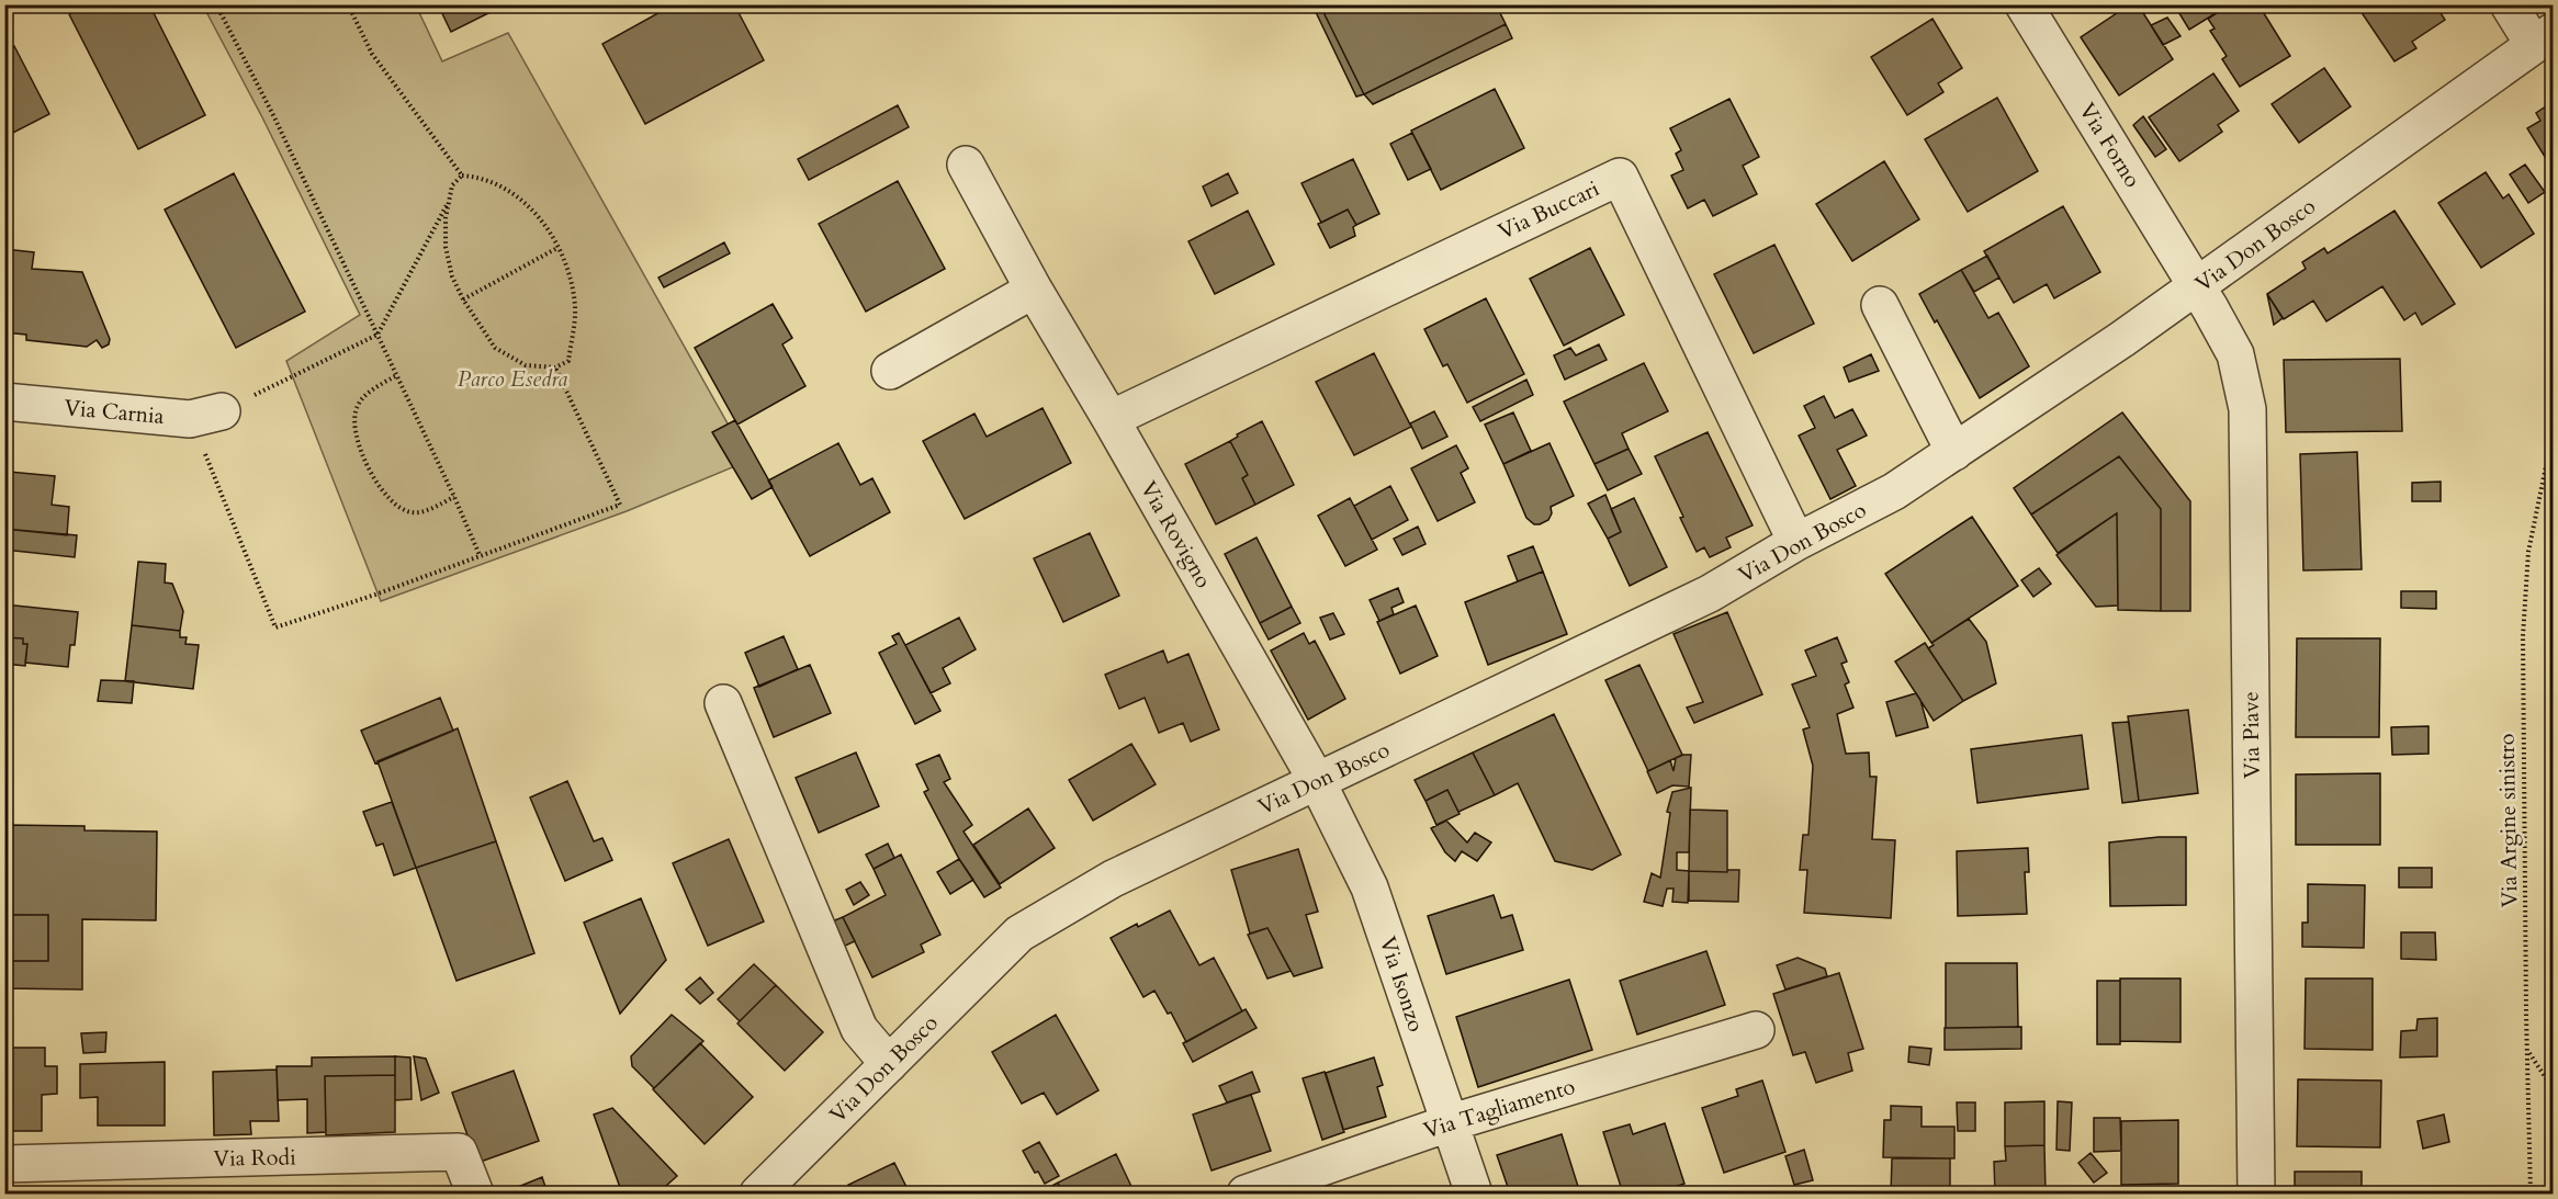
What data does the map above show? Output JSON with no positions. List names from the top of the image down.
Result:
{
  "streets": {
    "street": [
      "Via Forno",
      "Via Buccari",
      "Via Don Bosco",
      "Via Carnia",
      "Via Rovigno",
      "Via Piave",
      "Via Isonzo",
      "Via Tagliamento",
      "Via Rodi"
    ],
    "path": ["Via Argine sinistro"]
  },
  "crossings": [
    ["Via Forno", "Via Don Bosco"],
    ["Via Forno", "Via Piave"],
    ["Via Buccari", "Via Don Bosco"],
    ["Via Buccari", "Via Rovigno"],
    ["Via Don Bosco", "Via Rovigno"],
    ["Via Don Bosco", "Via Piave"],
    ["Via Don Bosco", "Via Isonzo"],
    ["Via Rovigno", "Via Isonzo"],
    ["Via Isonzo", "Via Tagliamento"]
  ],
  "parks": ["Parco Esedra"]
}
